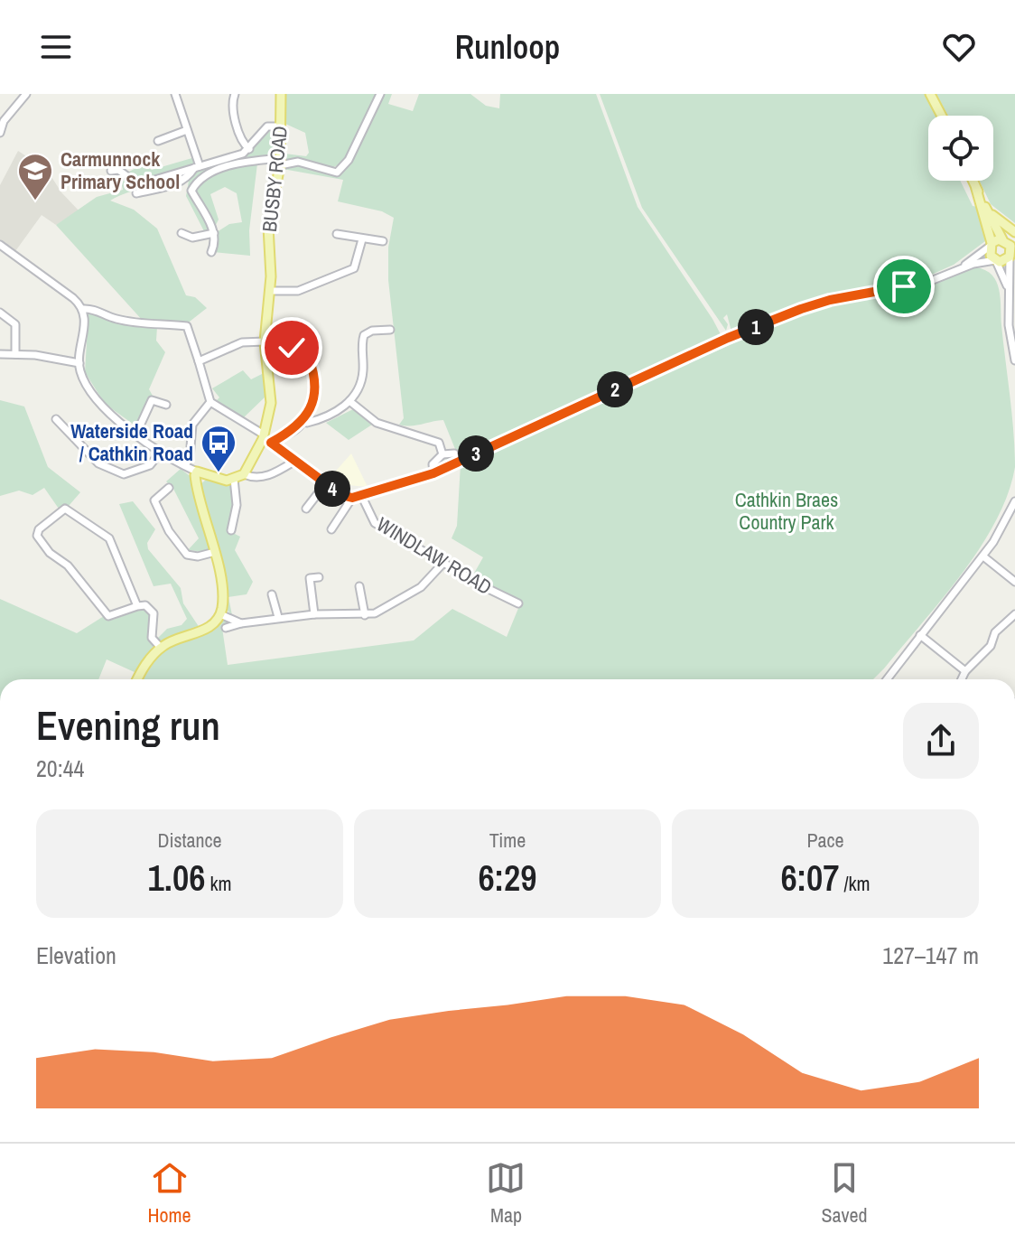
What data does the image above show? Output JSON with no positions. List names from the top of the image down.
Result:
{
  "streets": {
    "main road": ["BUSBY ROAD"],
    "street": ["WINDLAW ROAD"]
  },
  "parks": ["Cathkin Braes Country Park"],
  "places": {
    "school or university": ["Carmunnock Primary School"],
    "bus stop": ["Waterside Road / Cathkin Road"]
  },
  "page": {
    "header": "Runloop",
    "pins": [
      "1",
      "2",
      "3",
      "4"
    ],
    "heading": ["Evening run", "20:44"],
    "stats": [
      ["Distance", "1.06 km"],
      ["Time", "6:29"],
      ["Pace", "6:07 /km"]
    ],
    "chart": ["Elevation", "127–147 m"],
    "tabs": ["Home", "Map", "Saved"]
  }
}
